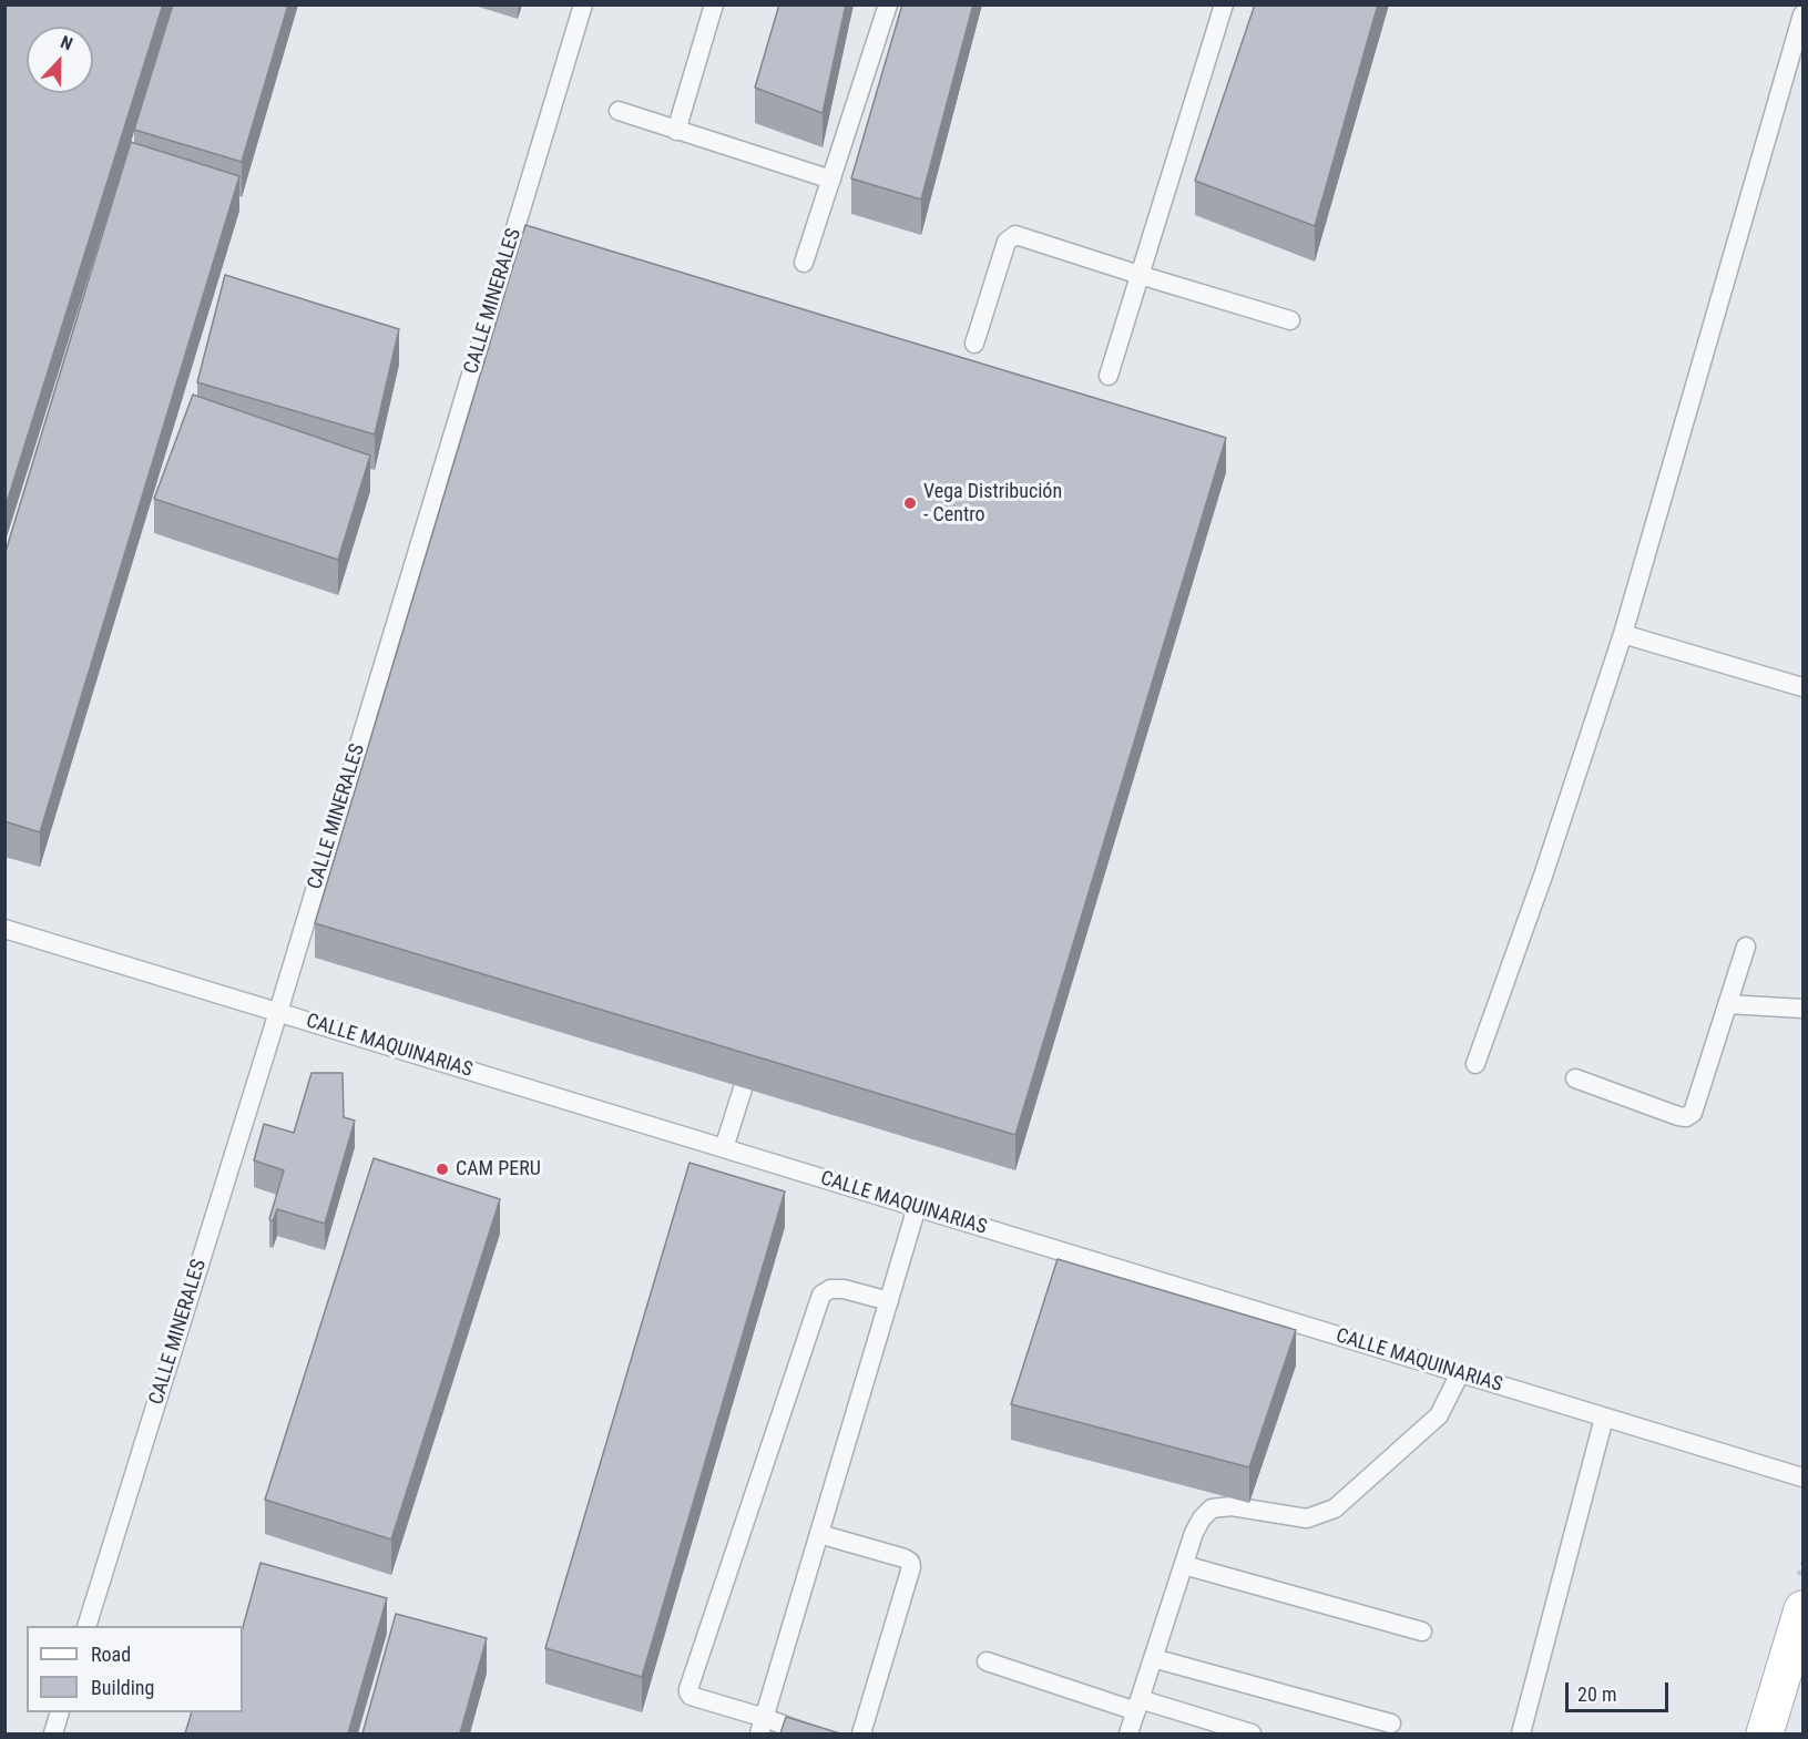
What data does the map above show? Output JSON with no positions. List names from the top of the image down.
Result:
{
  "streets": {
    "lane": ["CALLE MINERALES", "CALLE MAQUINARIAS"]
  },
  "crossings": [
    ["CALLE MINERALES", "CALLE MAQUINARIAS"]
  ],
  "places": ["Vega Distribución - Centro", "CAM PERU"],
  "legend": ["Road", "Building"],
  "scale_bar": "20 m",
  "north": "top"
}
